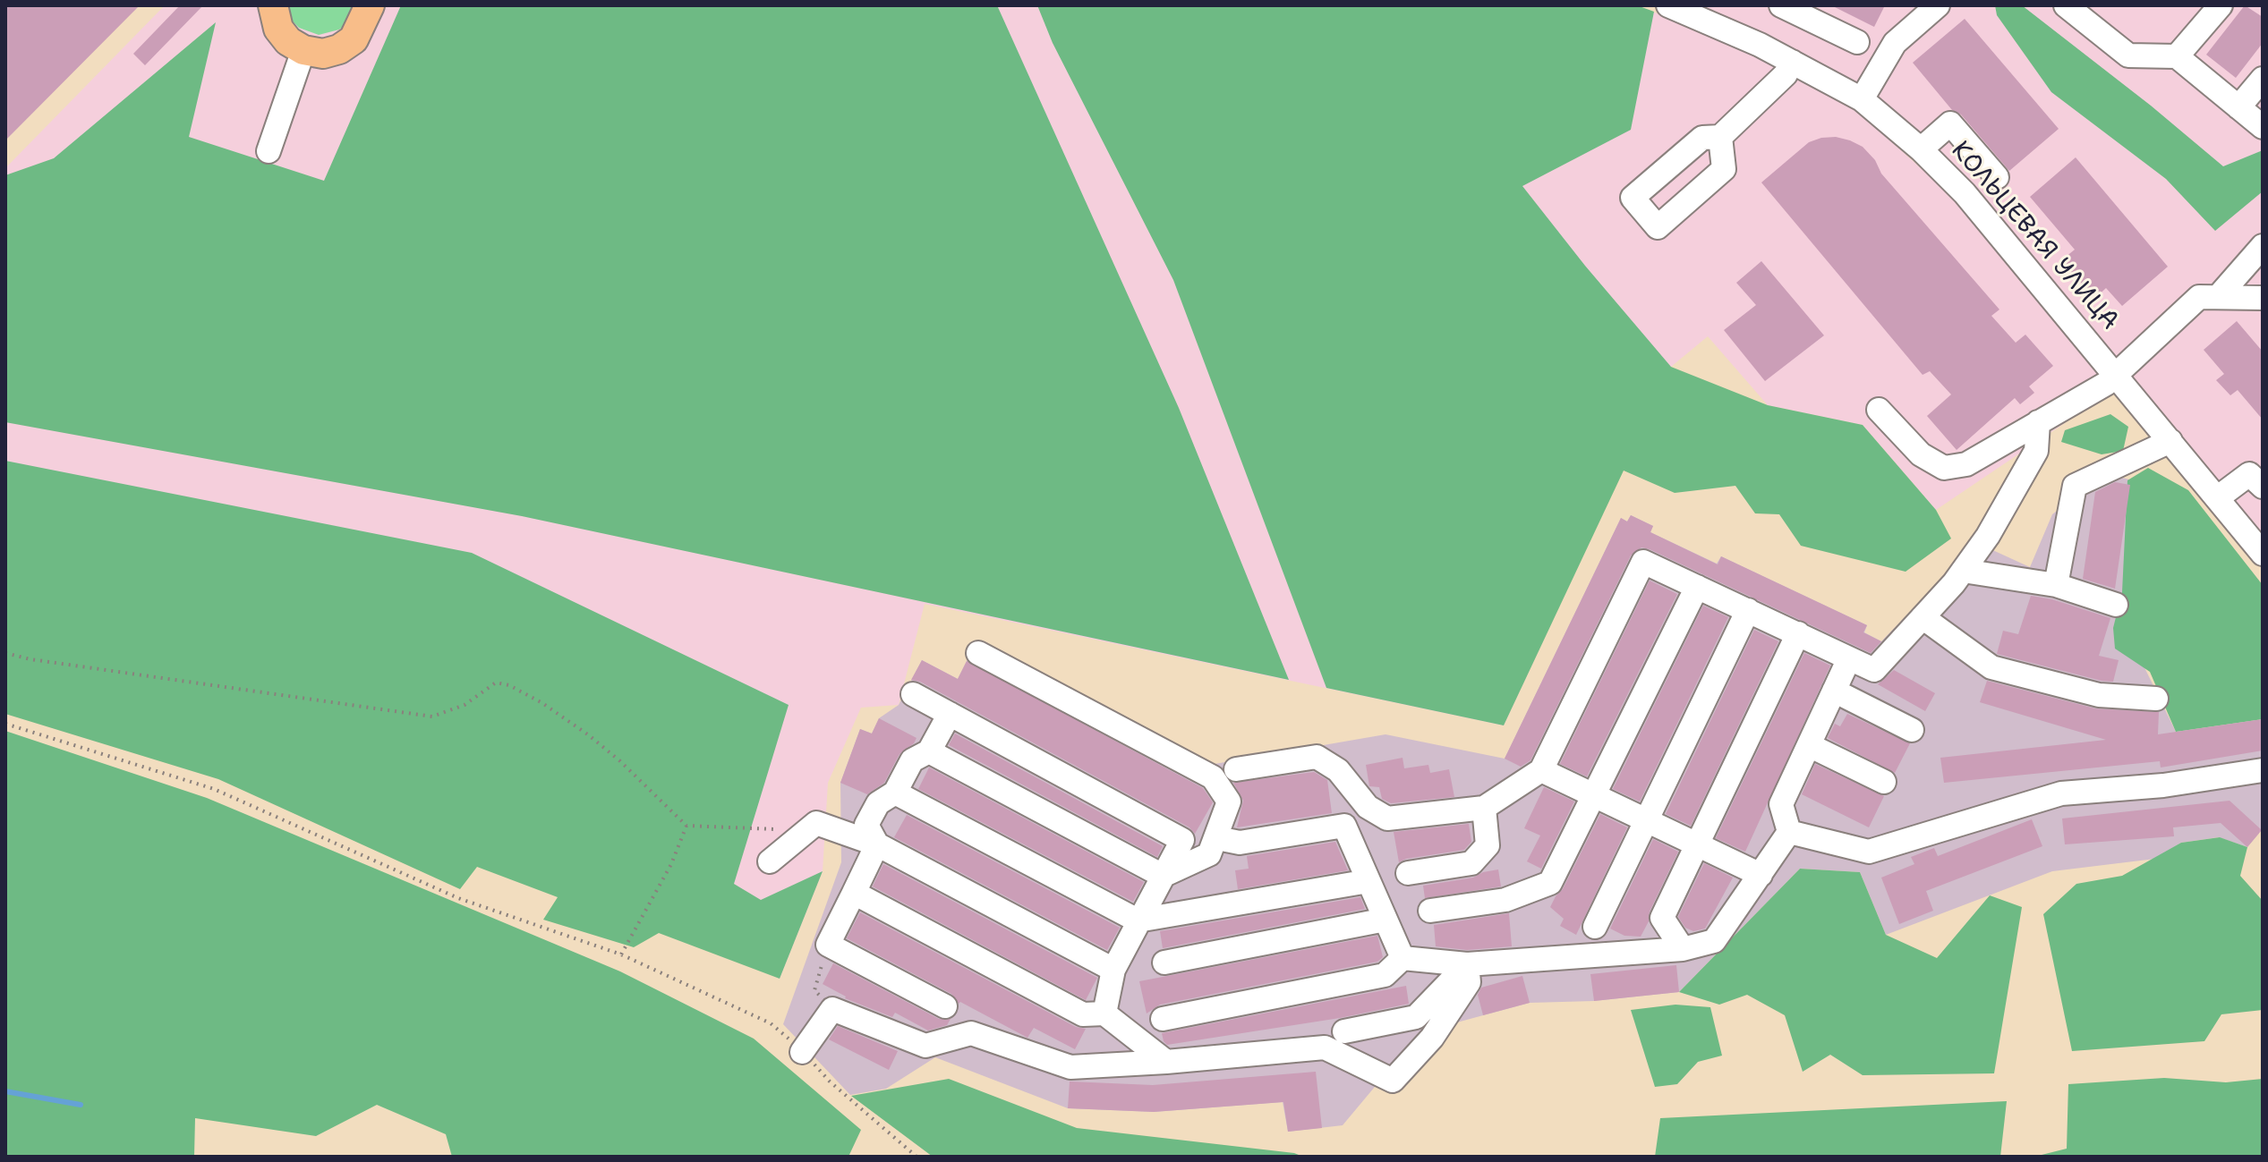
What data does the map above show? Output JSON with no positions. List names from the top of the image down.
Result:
{
  "streets": {
    "street": ["КОЛЬЦЕВАЯ УЛИЦА"]
  }
}
